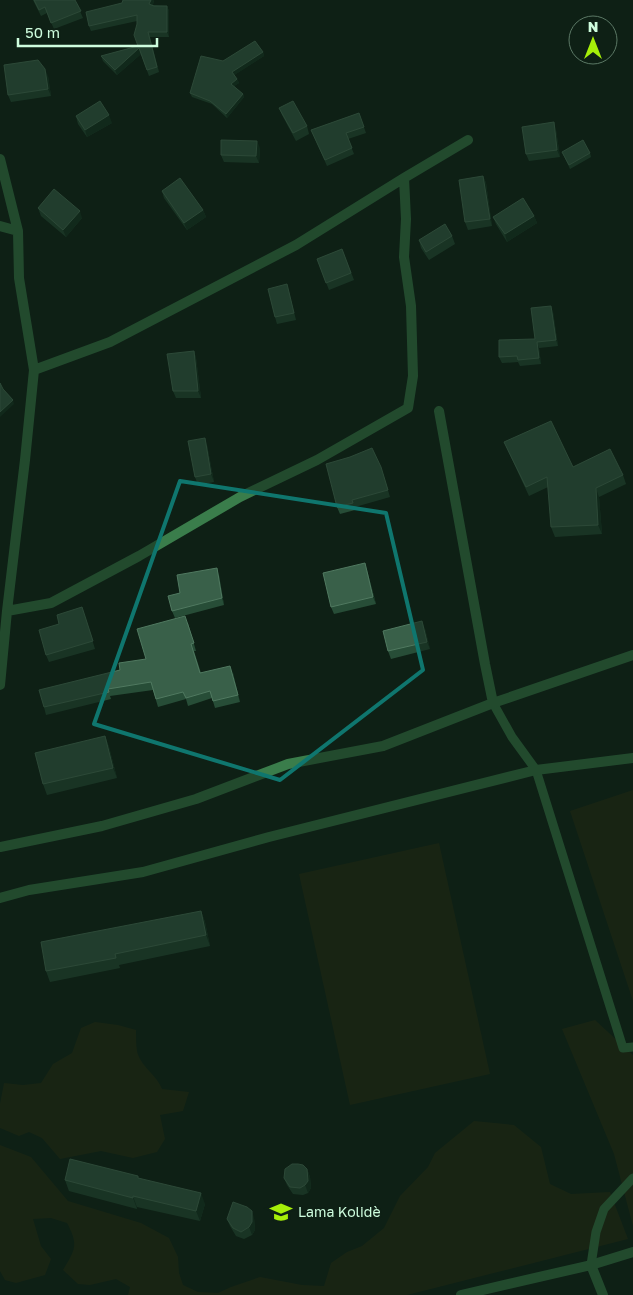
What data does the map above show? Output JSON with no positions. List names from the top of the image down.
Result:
{
  "places": {
    "school or university": ["Lama Kolidè"]
  },
  "scale_bar": "50 m",
  "north": "top"
}
